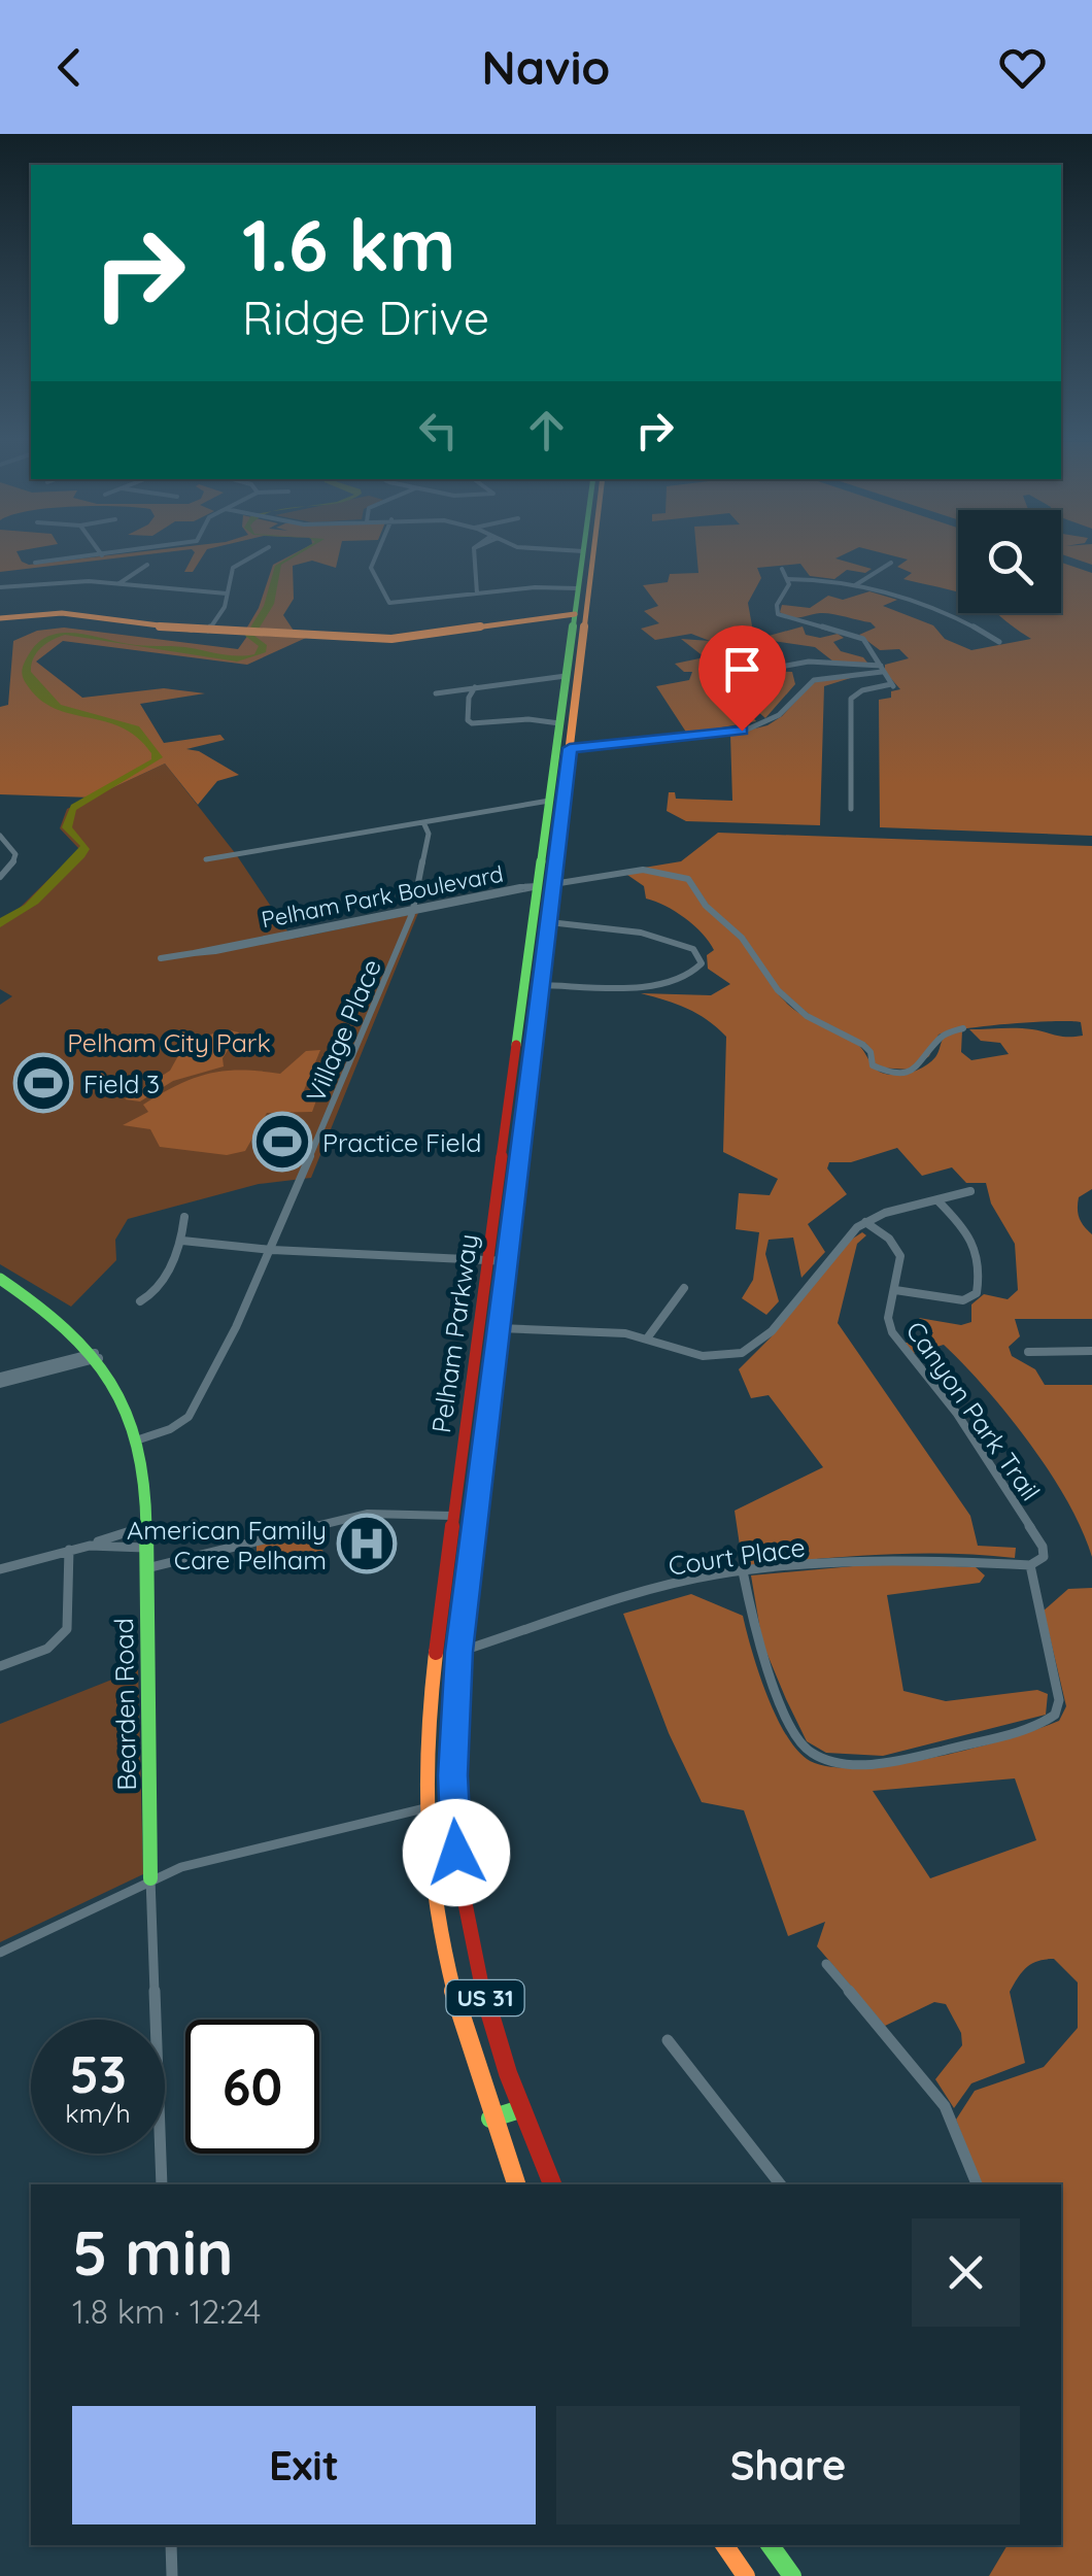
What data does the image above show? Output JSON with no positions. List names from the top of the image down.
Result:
{
  "streets": {
    "main road": ["Pelham Parkway", "Bearden Road", "US 31"],
    "street": [
      "Pelham Park Boulevard",
      "Village Place",
      "Canyon Park Trail",
      "Court Place"
    ]
  },
  "crossings": [
    ["Pelham Park Boulevard", "Village Place"],
    ["Pelham Park Boulevard", "Pelham Parkway"],
    ["Village Place", "Bearden Road"],
    ["Pelham Parkway", "Court Place"],
    ["Canyon Park Trail", "Court Place"]
  ],
  "parks": ["Pelham City Park"],
  "places": {
    "sports": ["Field 3", "Practice Field"],
    "hospital": ["American Family Care Pelham"]
  },
  "page": {
    "header": "Navio",
    "turn": ["1.6 km", "Ridge Drive"],
    "speed": "53 km/h",
    "limit": "60",
    "heading": ["5 min", "1.8 km · 12:24"],
    "buttons": ["Exit", "Share"]
  }
}
